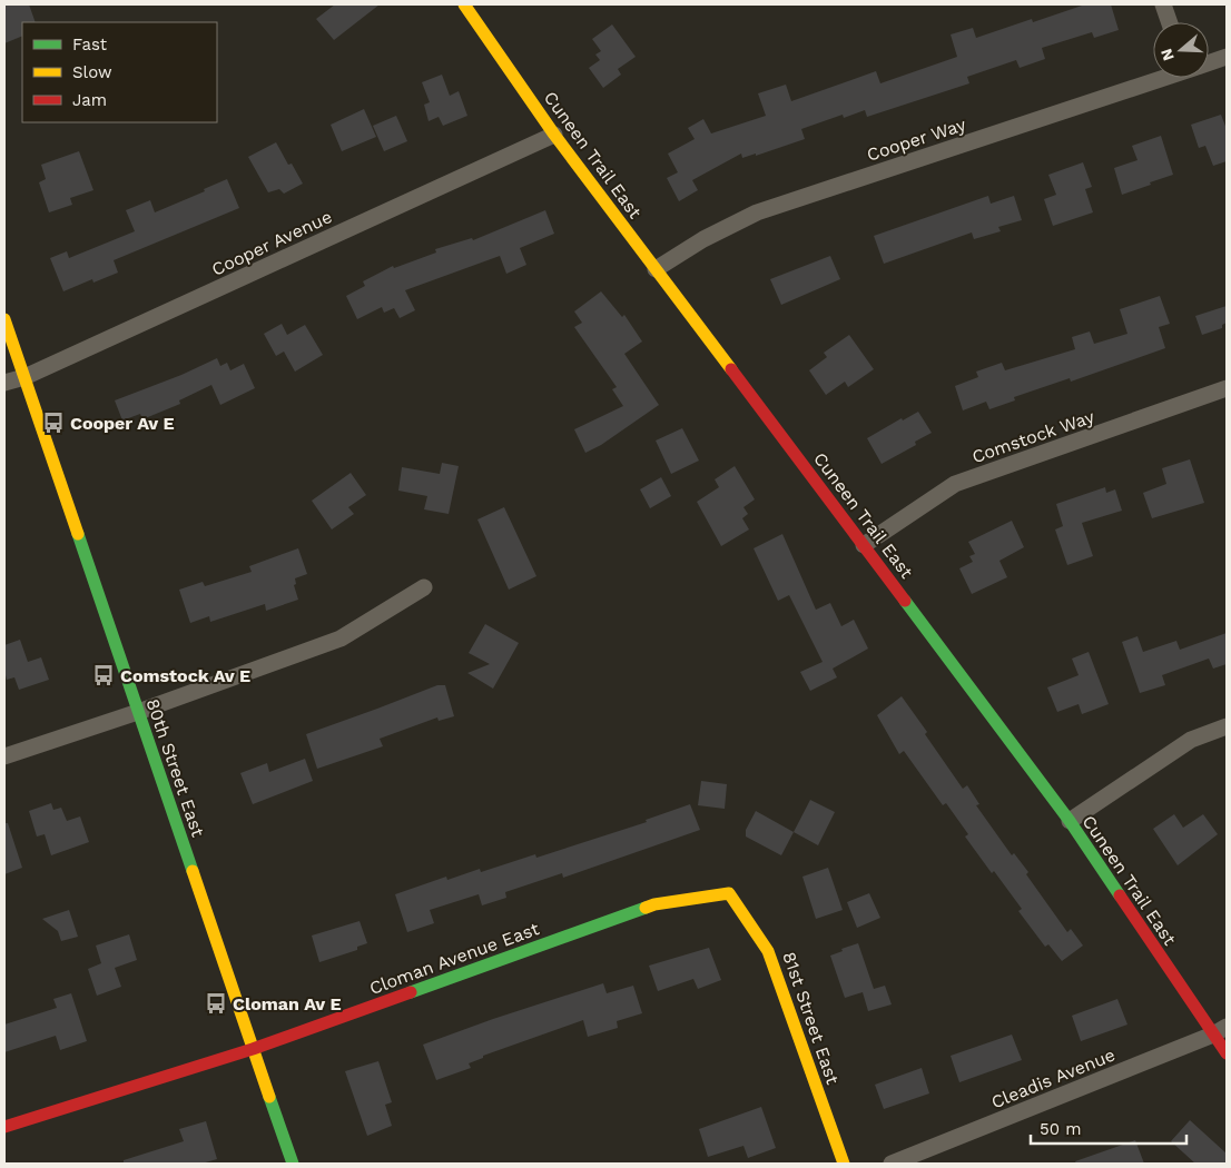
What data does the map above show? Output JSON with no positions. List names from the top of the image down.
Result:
{
  "streets": {
    "street": [
      "Cooper Way",
      "Cuneen Trail East",
      "Cooper Avenue",
      "Comstock Way",
      "80th Street East",
      "Cloman Avenue East",
      "81st Street East",
      "Cleadis Avenue"
    ]
  },
  "crossings": [
    ["Cooper Way", "Cuneen Trail East"],
    ["Cuneen Trail East", "Cooper Avenue"],
    ["Cuneen Trail East", "Comstock Way"],
    ["Cuneen Trail East", "Cleadis Avenue"],
    ["Cooper Avenue", "80th Street East"],
    ["80th Street East", "Cloman Avenue East"],
    ["Cloman Avenue East", "81st Street East"]
  ],
  "places": {
    "bus stop": ["Cooper Av E", "Comstock Av E", "Cloman Av E"]
  },
  "legend": ["Fast", "Slow", "Jam"],
  "scale_bar": "50 m",
  "north": "left"
}
